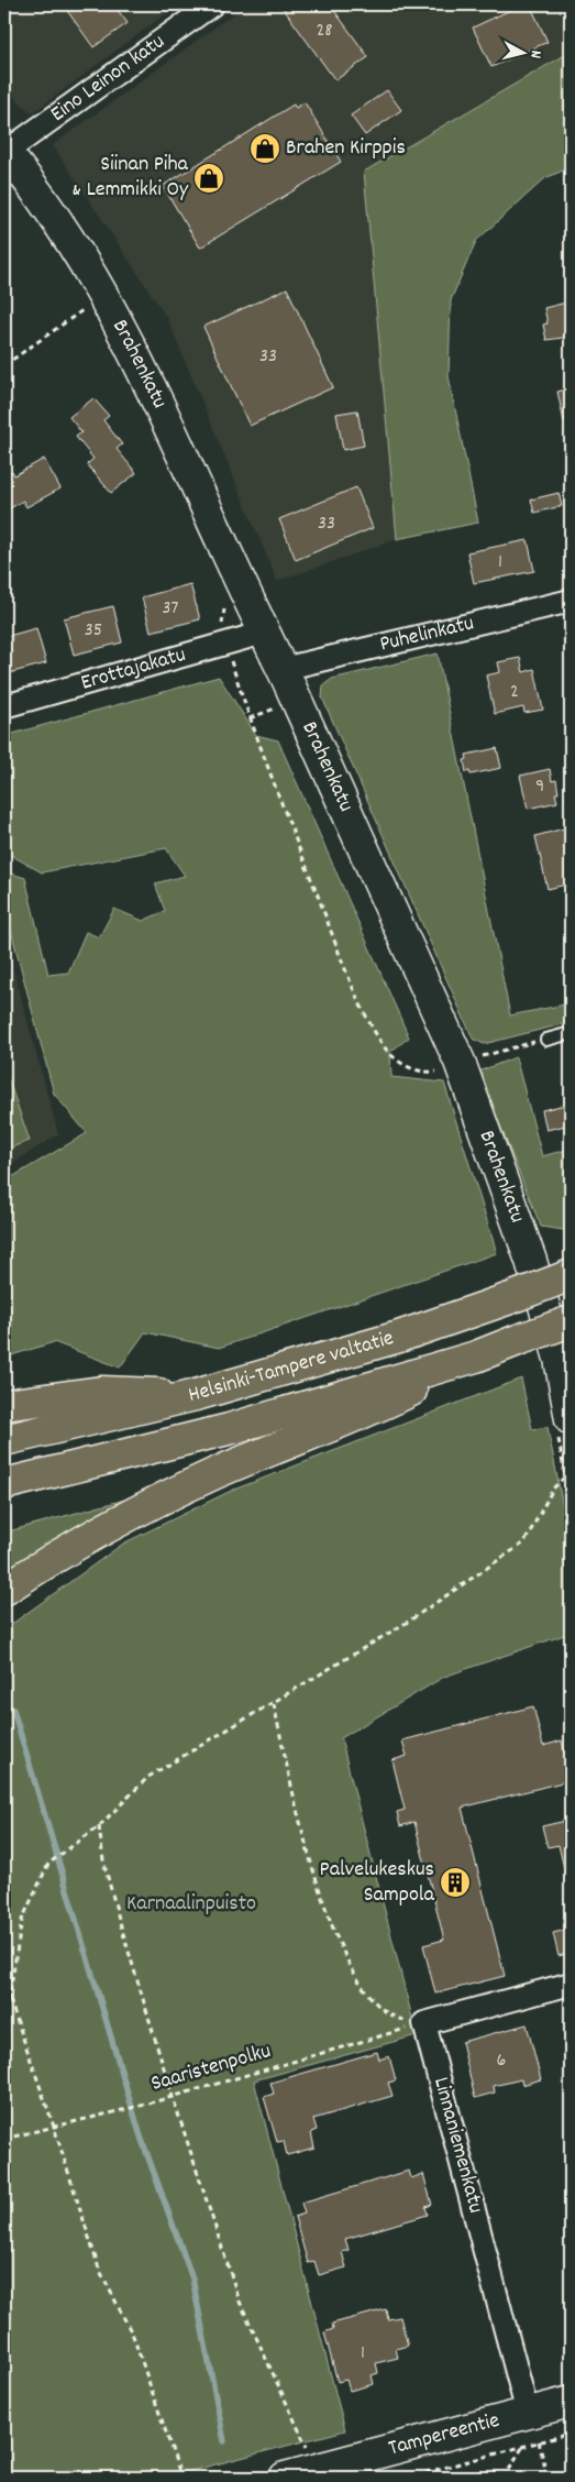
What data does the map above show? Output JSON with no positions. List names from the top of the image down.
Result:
{
  "streets": {
    "highway": ["Helsinki-Tampere valtatie"],
    "main road": ["Brahenkatu", "Tampereentie"],
    "street": [
      "Eino Leinon katu",
      "Puhelinkatu",
      "Erottajakatu",
      "Linnaniemenkatu"
    ],
    "path": ["Saaristenpolku"]
  },
  "crossings": [
    ["Eino Leinon katu", "Brahenkatu"],
    ["Brahenkatu", "Puhelinkatu"],
    ["Brahenkatu", "Erottajakatu"],
    ["Saaristenpolku", "Linnaniemenkatu"],
    ["Linnaniemenkatu", "Tampereentie"]
  ],
  "parks": ["Karnaalinpuisto"],
  "places": {
    "shop": ["Brahen Kirppis", "Siinan Piha & Lemmikki Oy"],
    "building": ["Palvelukeskus Sampola"]
  },
  "house_numbers": [
    "28",
    "33",
    "33",
    "1",
    "37",
    "35",
    "2",
    "9",
    "6",
    "1"
  ],
  "north": "right"
}
